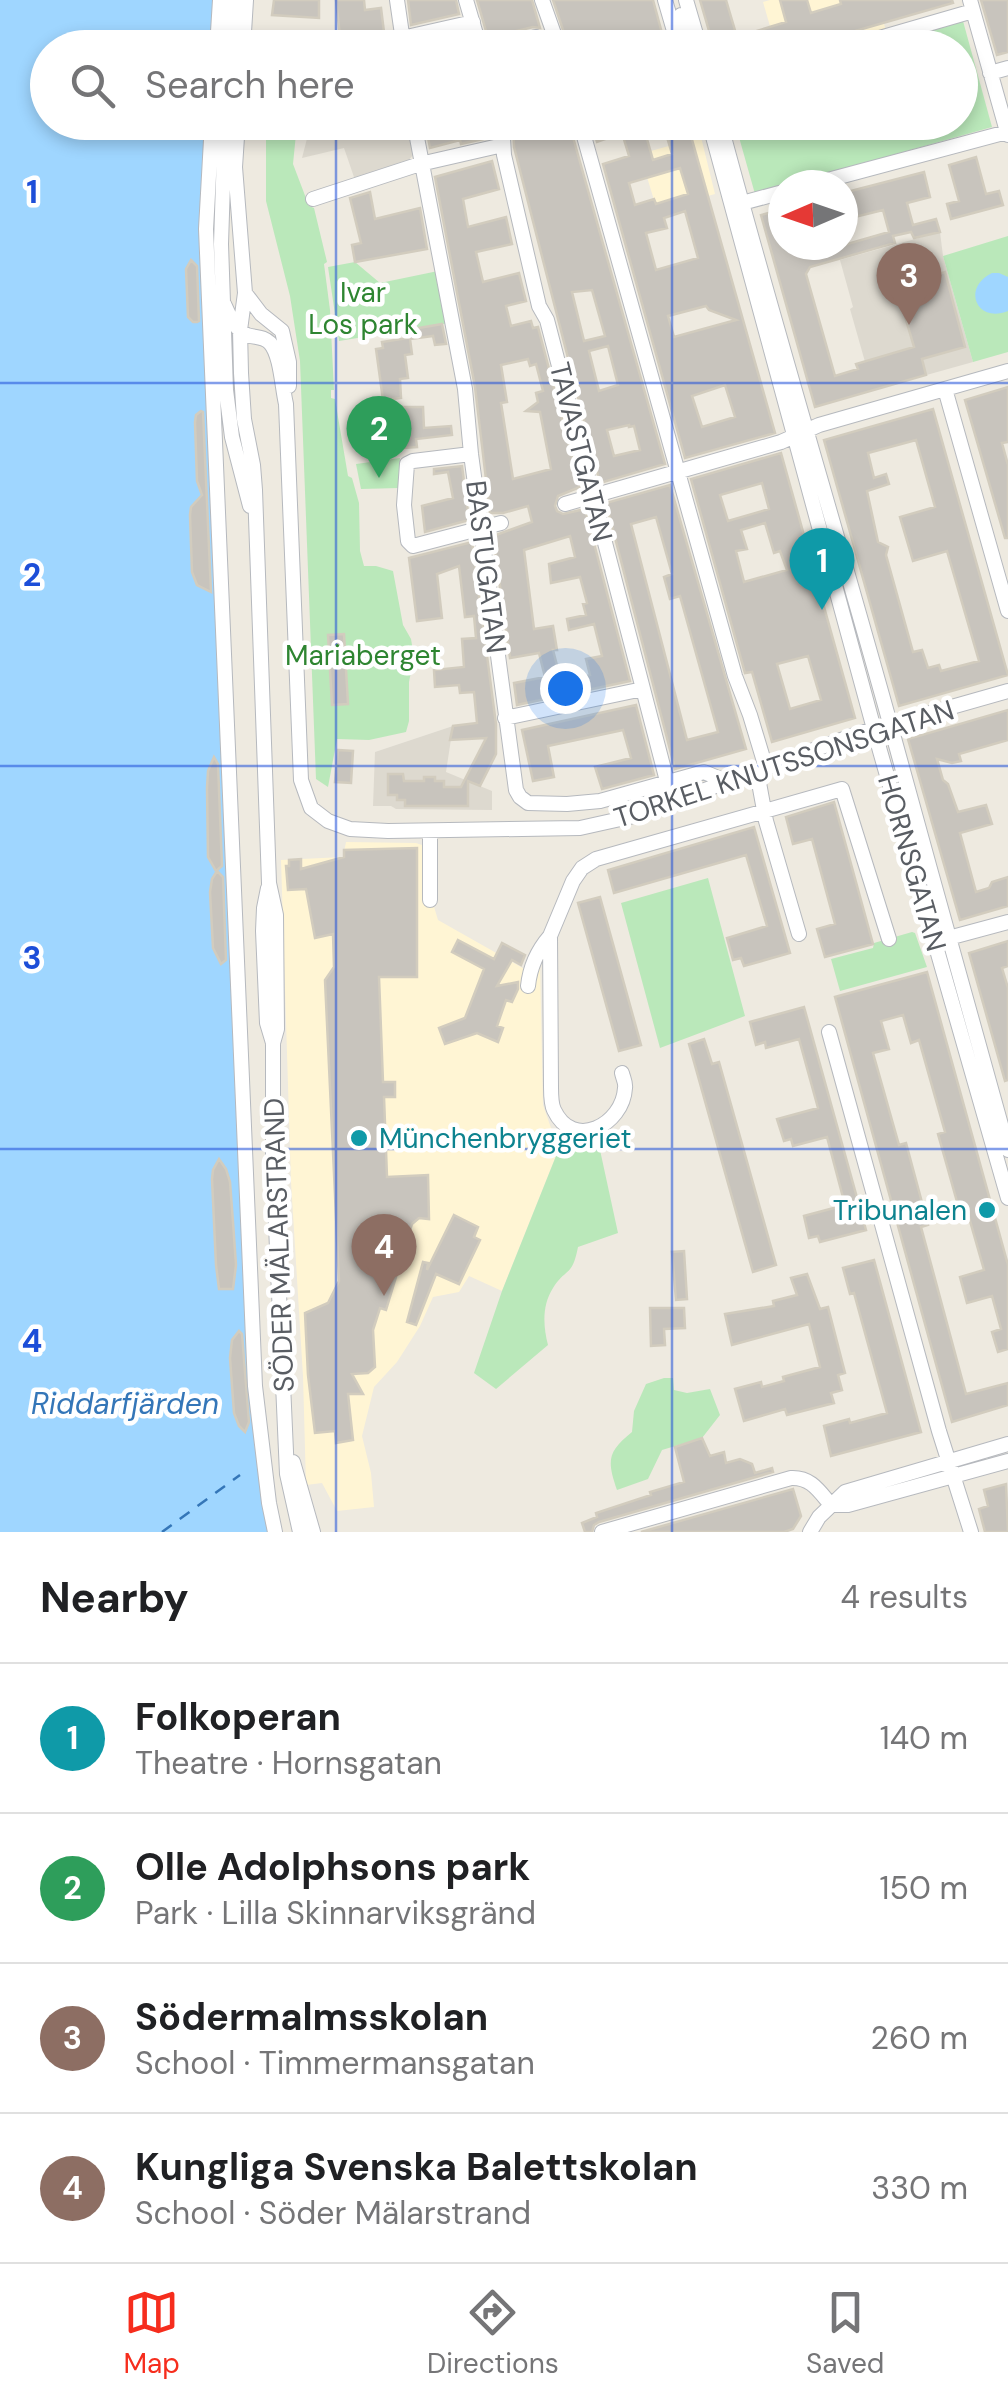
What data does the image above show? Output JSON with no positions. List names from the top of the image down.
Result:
{
  "streets": {
    "street": [
      "TAVASTGATAN",
      "BASTUGATAN",
      "TORKEL KNUTSSONSGATAN",
      "HORNSGATAN",
      "SÖDER MÄLARSTRAND"
    ]
  },
  "crossings": [
    ["TAVASTGATAN", "BASTUGATAN"],
    ["BASTUGATAN", "TORKEL KNUTSSONSGATAN"],
    ["TORKEL KNUTSSONSGATAN", "HORNSGATAN"],
    ["TORKEL KNUTSSONSGATAN", "SÖDER MÄLARSTRAND"]
  ],
  "water": ["Riddarfjärden"],
  "parks": ["Ivar Los park", "Mariaberget"],
  "places": ["Münchenbryggeriet", "Tribunalen"],
  "north": "left",
  "page": {
    "search": "Search here",
    "pins": [
      "3",
      "2",
      "1",
      "4"
    ],
    "heading": ["Nearby", "4 results"],
    "list": [
      {
        "mark": "1",
        "name": "Folkoperan",
        "note": "Theatre · Hornsgatan",
        "value": "140 m"
      },
      {
        "mark": "2",
        "name": "Olle Adolphsons park",
        "note": "Park · Lilla Skinnarviksgränd",
        "value": "150 m"
      },
      {
        "mark": "3",
        "name": "Södermalmsskolan",
        "note": "School · Timmermansgatan",
        "value": "260 m"
      },
      {
        "mark": "4",
        "name": "Kungliga Svenska Balettskolan",
        "note": "School · Söder Mälarstrand",
        "value": "330 m"
      }
    ],
    "nav": ["Map", "Directions", "Saved"]
  },
  "grid": {
    "rows": [
      "1",
      "2",
      "3",
      "4"
    ]
  }
}
